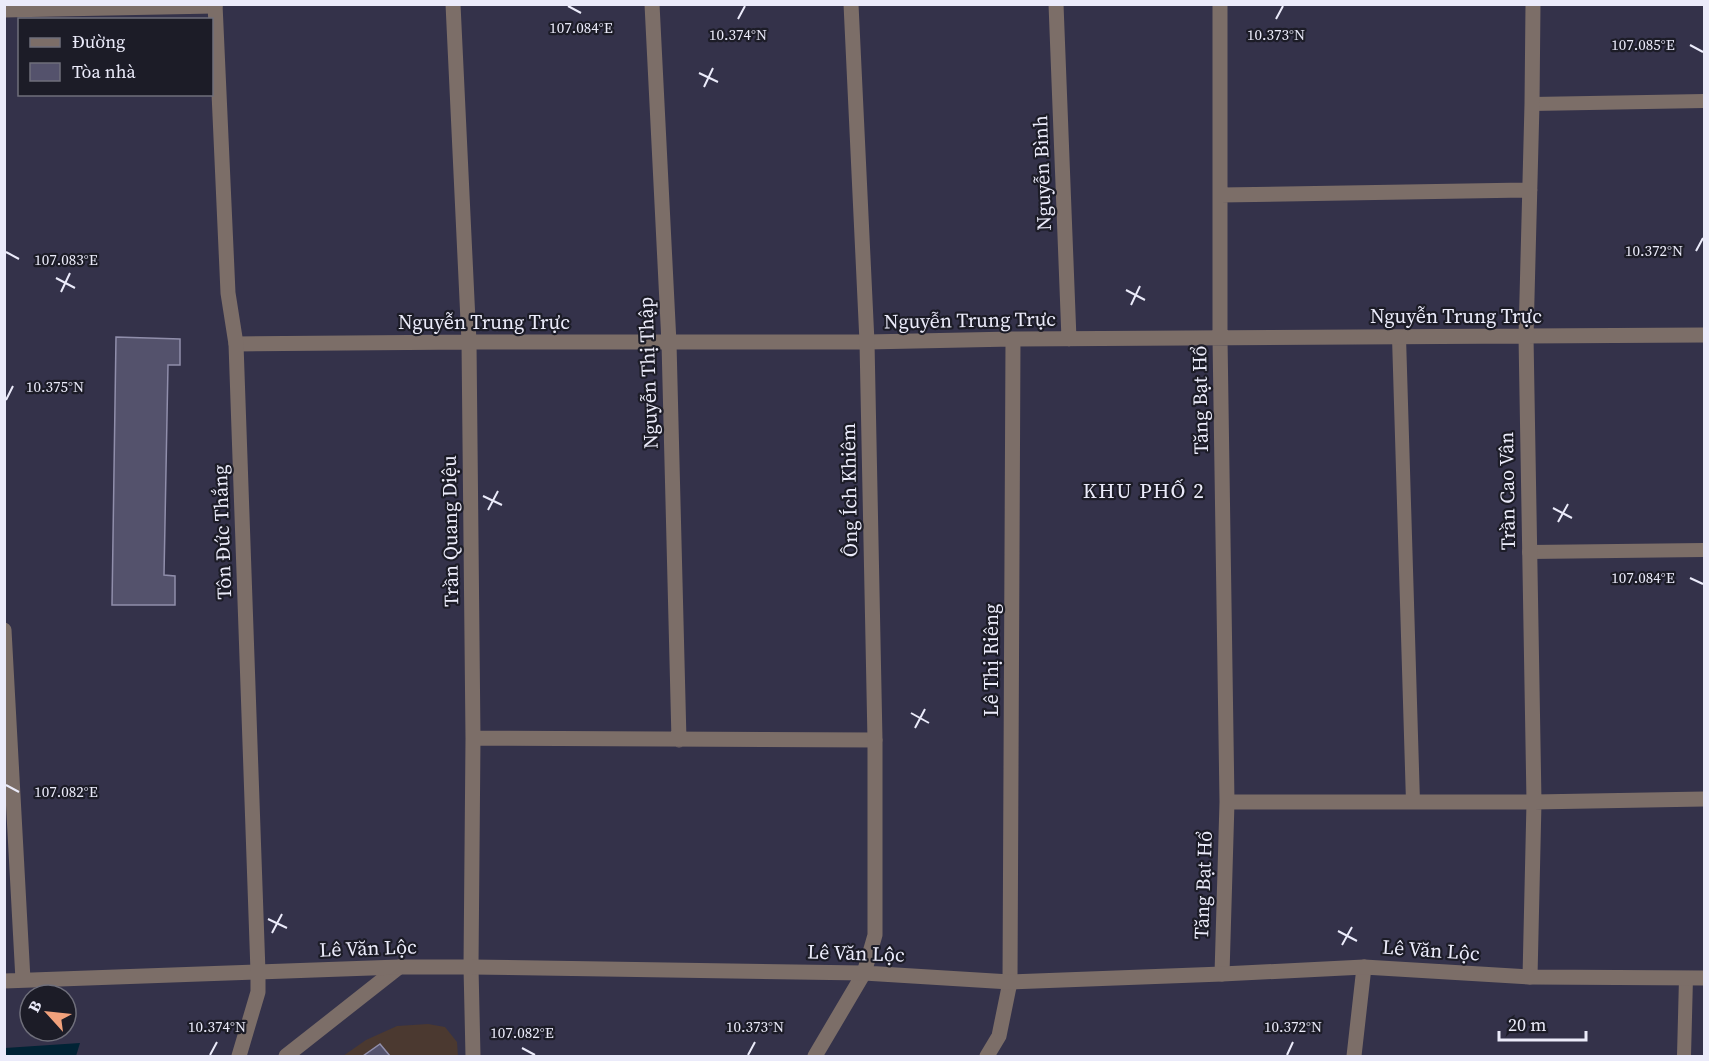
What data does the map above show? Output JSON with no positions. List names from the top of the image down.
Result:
{
  "streets": {
    "street": [
      "Nguyễn Bình",
      "Nguyễn Trung Trực",
      "Nguyễn Thị Thập",
      "Tăng Bạt Hổ",
      "Ông Ích Khiêm",
      "Trần Cao Vân",
      "Trần Quang Diệu",
      "Tôn Đức Thắng",
      "Lê Thị Riêng",
      "Lê Văn Lộc"
    ]
  },
  "crossings": [
    ["Nguyễn Bình", "Nguyễn Trung Trực"],
    ["Nguyễn Trung Trực", "Nguyễn Thị Thập"],
    ["Nguyễn Trung Trực", "Tăng Bạt Hổ"],
    ["Nguyễn Trung Trực", "Ông Ích Khiêm"],
    ["Nguyễn Trung Trực", "Trần Cao Vân"],
    ["Nguyễn Trung Trực", "Trần Quang Diệu"],
    ["Nguyễn Trung Trực", "Tôn Đức Thắng"],
    ["Nguyễn Trung Trực", "Lê Thị Riêng"],
    ["Tăng Bạt Hổ", "Lê Văn Lộc"],
    ["Ông Ích Khiêm", "Lê Văn Lộc"],
    ["Trần Cao Vân", "Lê Văn Lộc"],
    ["Trần Quang Diệu", "Lê Văn Lộc"],
    ["Tôn Đức Thắng", "Lê Văn Lộc"],
    ["Lê Thị Riêng", "Lê Văn Lộc"]
  ],
  "districts": ["KHU PHỐ 2"],
  "legend": ["Đường", "Tòa nhà"],
  "scale_bar": "20 m",
  "north": "top left",
  "coordinates": [
    "107.084°E",
    "10.374°N",
    "10.373°N",
    "107.085°E",
    "10.372°N",
    "107.083°E",
    "10.375°N",
    "107.082°E"
  ]
}
